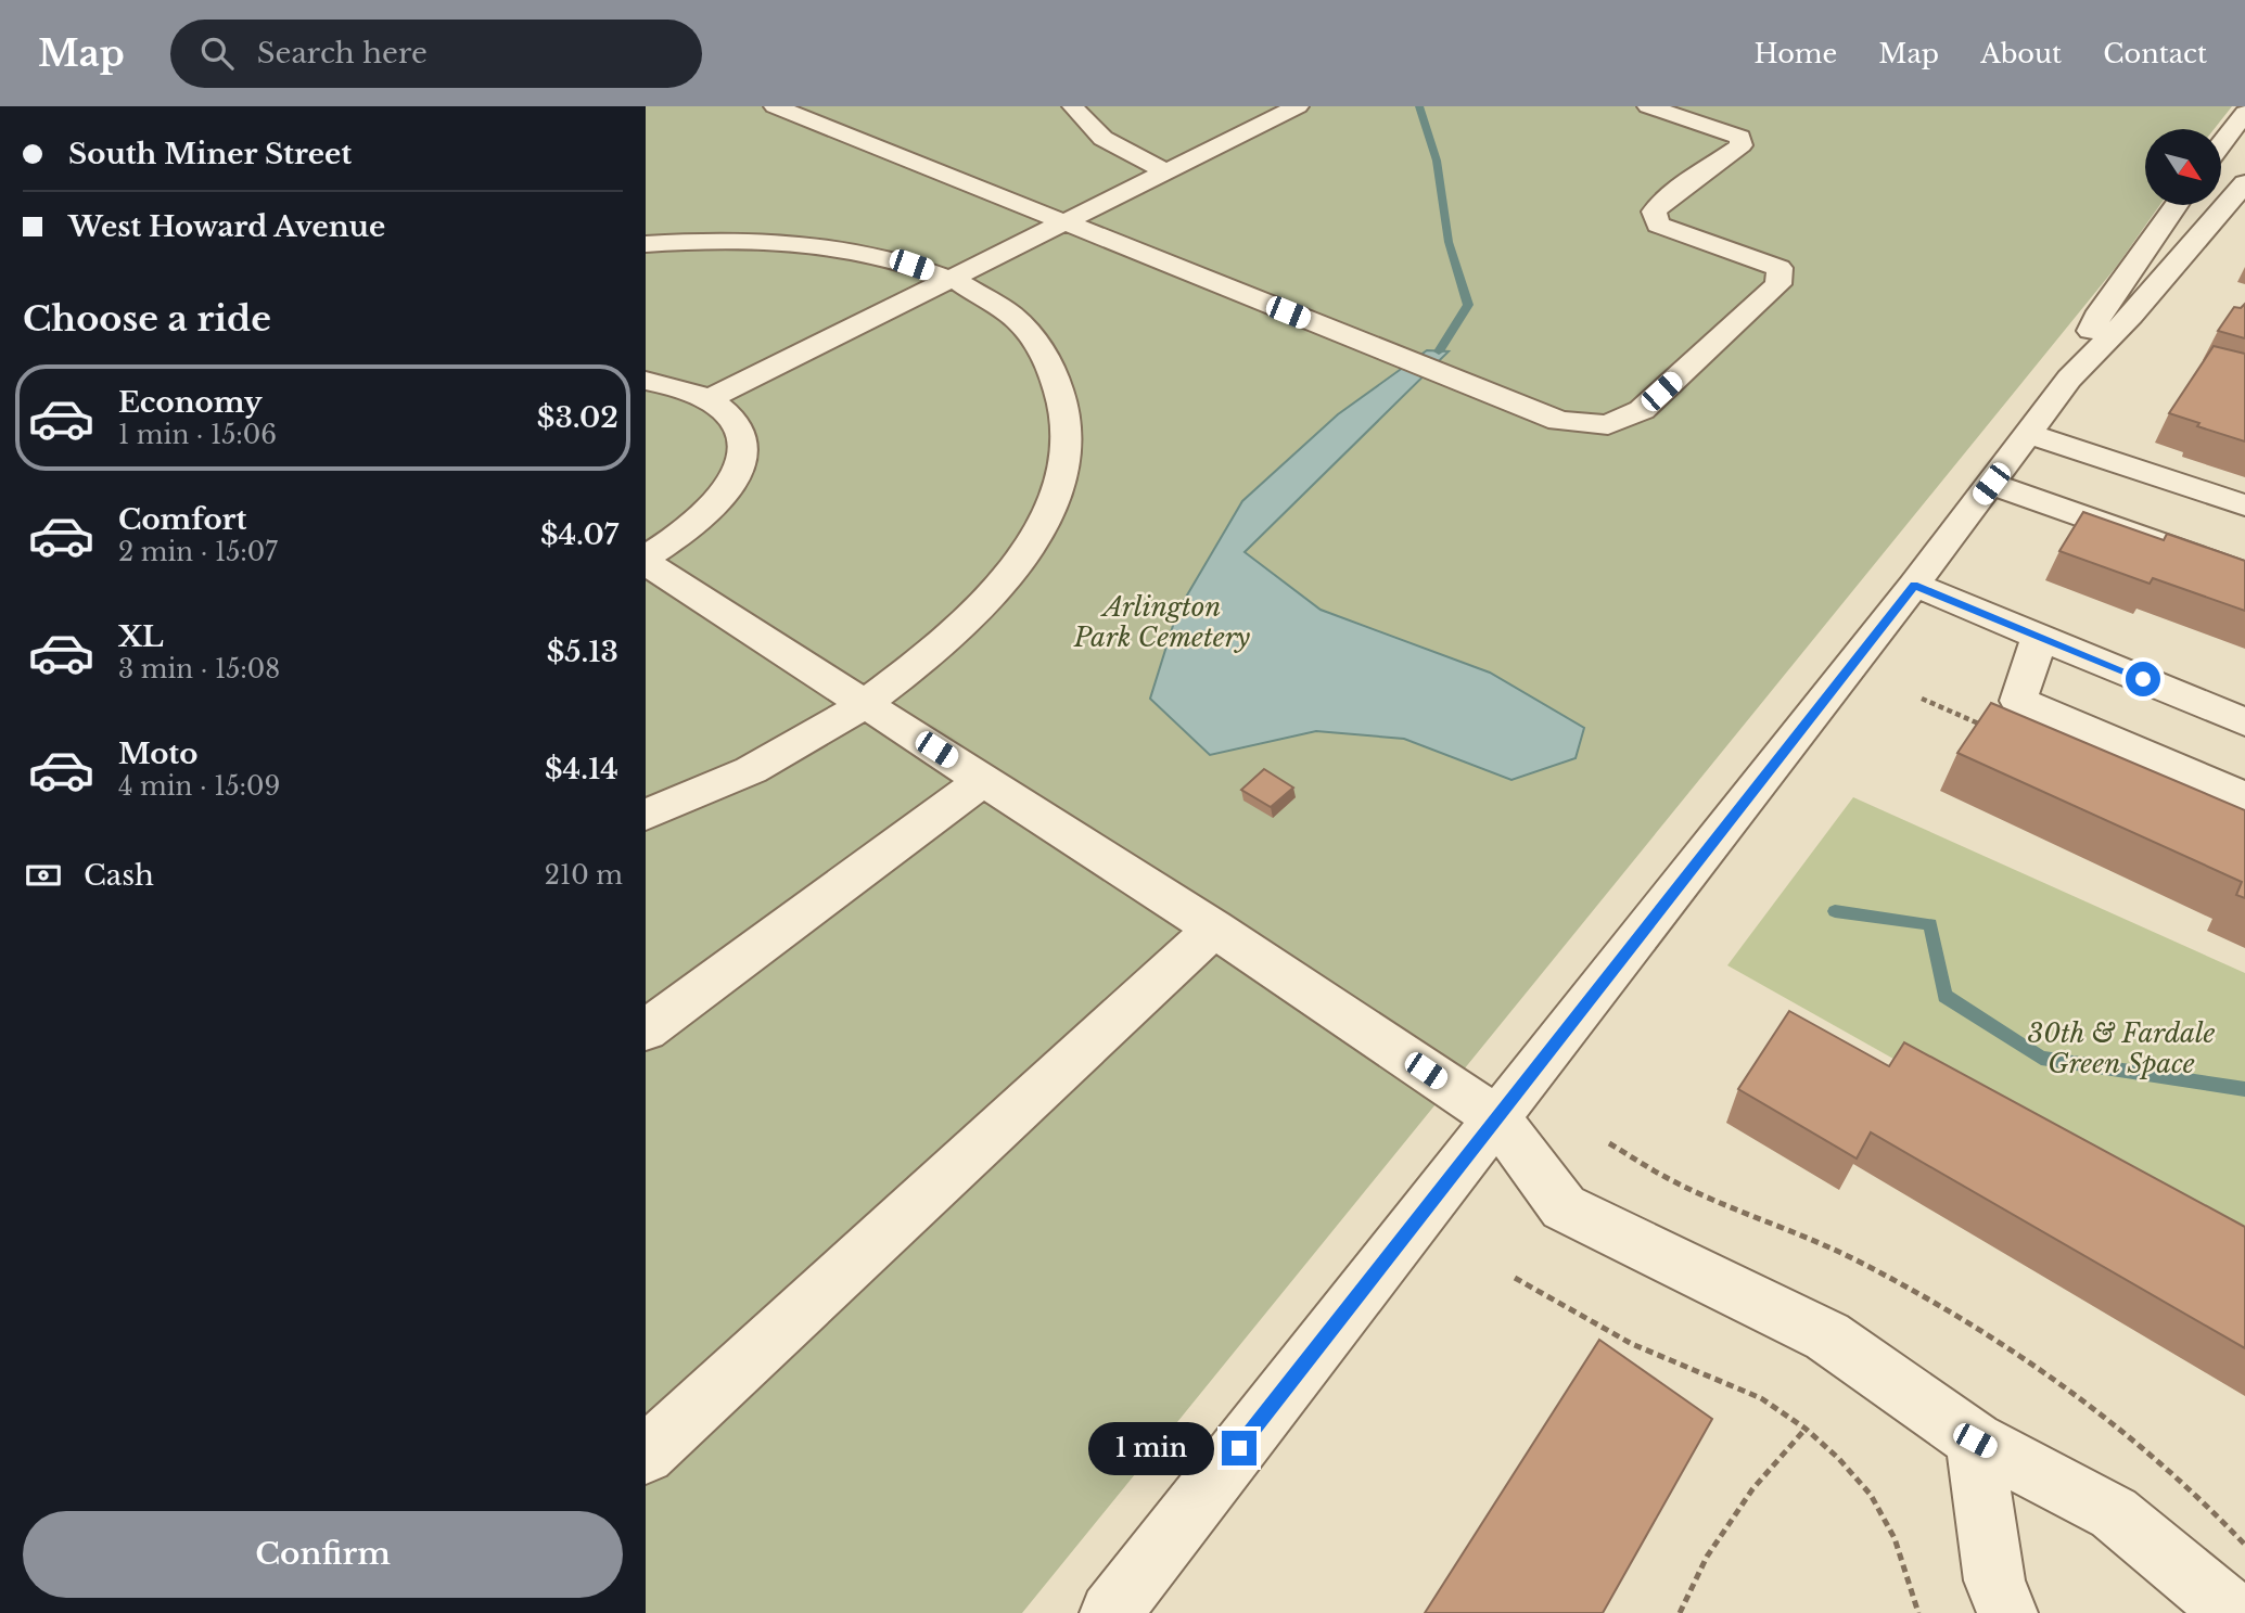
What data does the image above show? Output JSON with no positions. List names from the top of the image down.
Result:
{
  "parks": ["Arlington Park Cemetery", "30th & Fardale Green Space"],
  "north": "bottom right",
  "page": {
    "header": "Map",
    "search": "Search here",
    "nav": [
      "Home",
      "Map",
      "About",
      "Contact"
    ],
    "banner": ["South Miner Street", "West Howard Avenue"],
    "heading": "Choose a ride",
    "list": [
      {
        "name": "Economy",
        "note": "1 min · 15:06",
        "value": "$3.02"
      },
      {
        "name": "Comfort",
        "note": "2 min · 15:07",
        "value": "$4.07"
      },
      {
        "name": "XL",
        "note": "3 min · 15:08",
        "value": "$5.13"
      },
      {
        "name": "Moto",
        "note": "4 min · 15:09",
        "value": "$4.14"
      }
    ],
    "pay": ["Cash", "210 m"],
    "bubble": "1 min",
    "buttons": "Confirm"
  }
}
